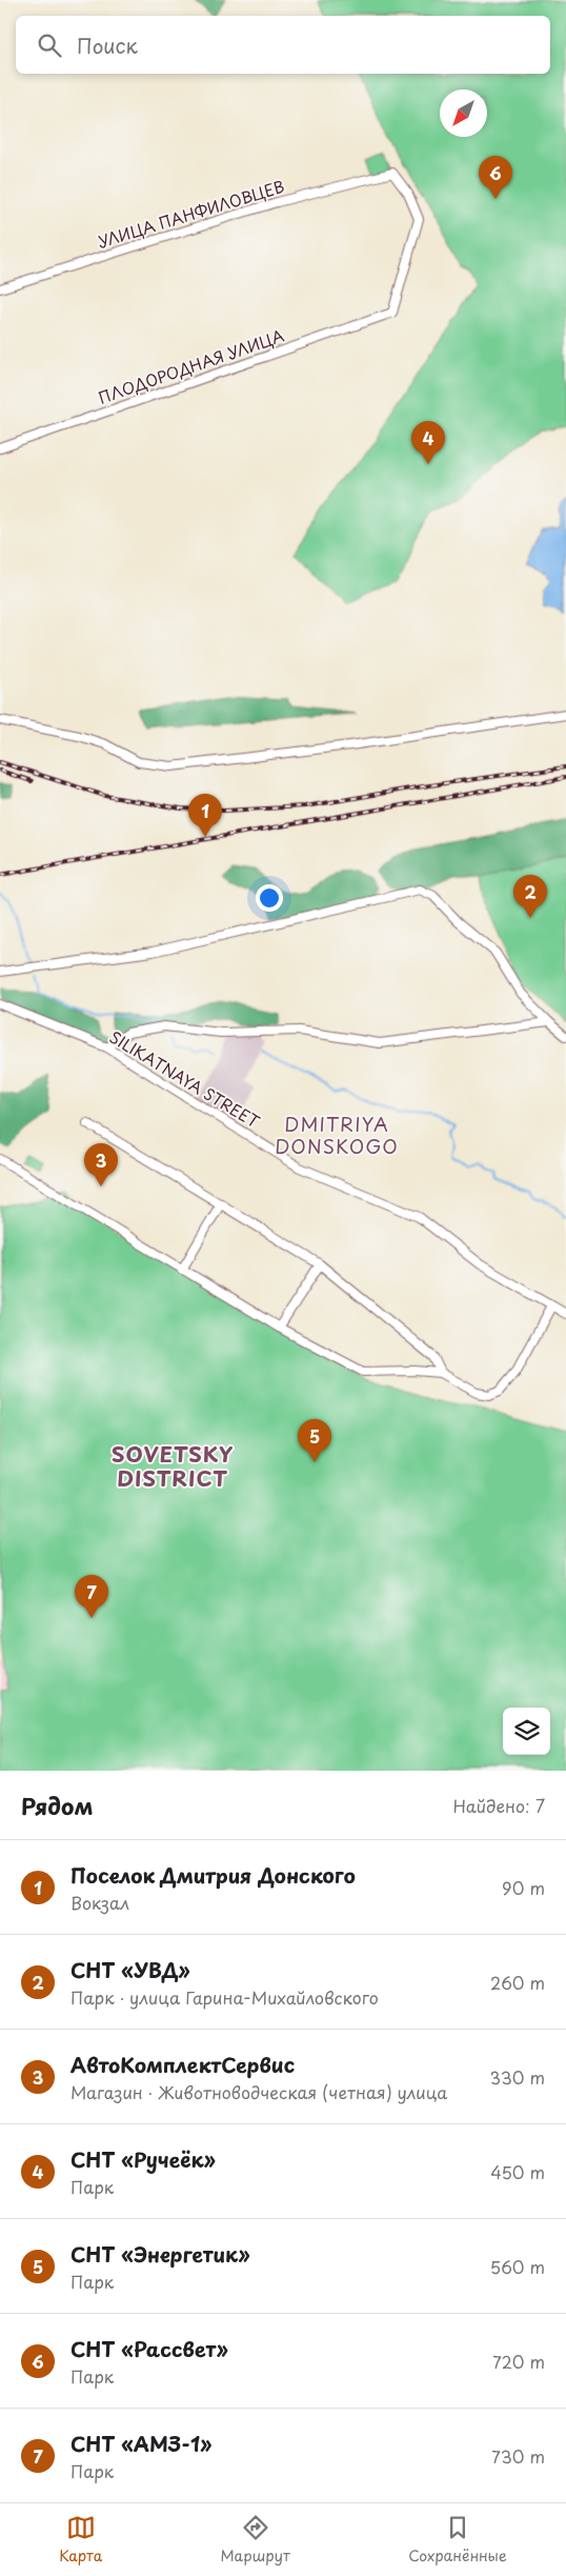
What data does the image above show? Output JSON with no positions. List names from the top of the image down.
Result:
{
  "streets": {
    "street": ["УЛИЦА ПАНФИЛОВЦЕВ", "ПЛОДОРОДНАЯ УЛИЦА", "SILIKATNAYA STREET"]
  },
  "crossings": [
    ["УЛИЦА ПАНФИЛОВЦЕВ", "ПЛОДОРОДНАЯ УЛИЦА"]
  ],
  "districts": ["DMITRIYA DONSKOGO", "SOVETSKY DISTRICT"],
  "north": "bottom left",
  "page": {
    "search": "Поиск",
    "pins": [
      "6",
      "4",
      "1",
      "2",
      "3",
      "5",
      "7"
    ],
    "heading": ["Рядом", "Найдено: 7"],
    "list": [
      {
        "mark": "1",
        "name": "Поселок Дмитрия Донского",
        "note": "Вокзал",
        "value": "90 m"
      },
      {
        "mark": "2",
        "name": "СНТ «УВД»",
        "note": "Парк · улица Гарина-Михайловского",
        "value": "260 m"
      },
      {
        "mark": "3",
        "name": "АвтоКомплектСервис",
        "note": "Магазин · Животноводческая (четная) улица",
        "value": "330 m"
      },
      {
        "mark": "4",
        "name": "СНТ «Ручеёк»",
        "note": "Парк",
        "value": "450 m"
      },
      {
        "mark": "5",
        "name": "СНТ «Энергетик»",
        "note": "Парк",
        "value": "560 m"
      },
      {
        "mark": "6",
        "name": "СНТ «Рассвет»",
        "note": "Парк",
        "value": "720 m"
      },
      {
        "mark": "7",
        "name": "СНТ «АМЗ-1»",
        "note": "Парк",
        "value": "730 m"
      }
    ],
    "nav": ["Карта", "Маршрут", "Сохранённые"]
  }
}
